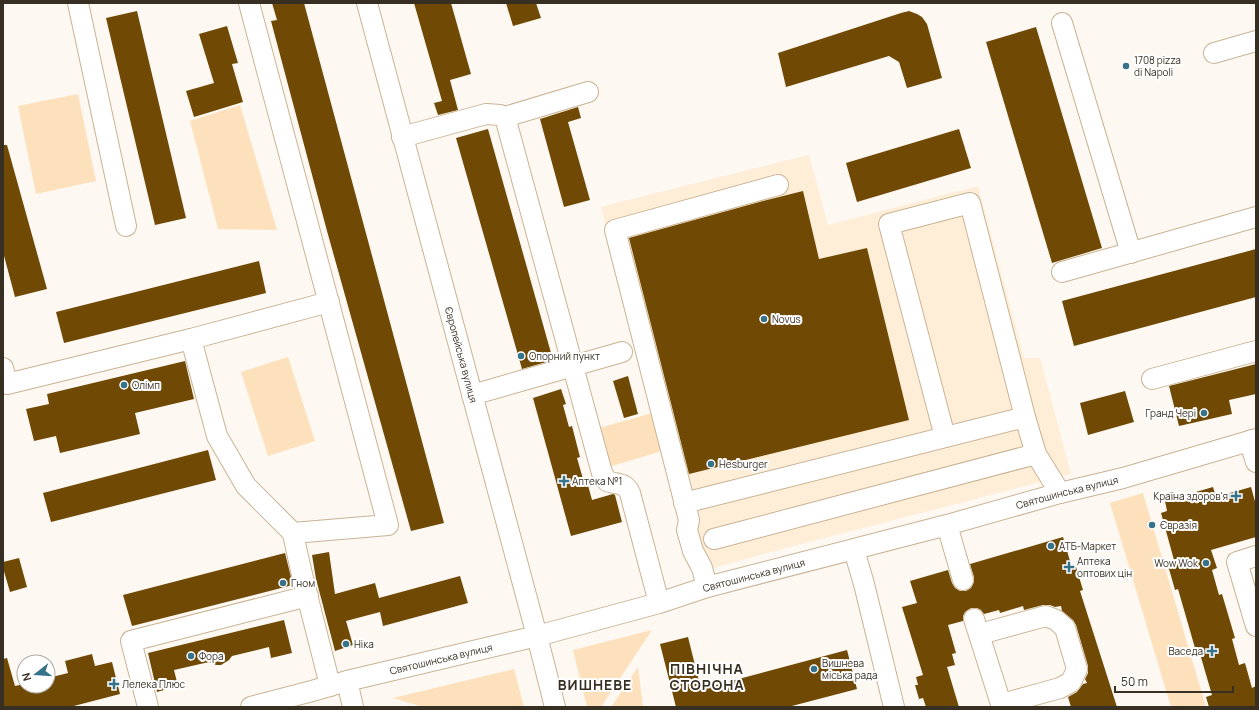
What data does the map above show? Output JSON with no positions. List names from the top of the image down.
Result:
{
  "streets": {
    "street": ["Європейська вулиця", "Святошинська вулиця"]
  },
  "crossings": [
    ["Європейська вулиця", "Святошинська вулиця"]
  ],
  "districts": ["ПІВНІЧНА СТОРОНА", "ВИШНЕВЕ"],
  "places": {
    "other": [
      "1708 pizza di Napoli",
      "Novus",
      "Опорний пункт",
      "Олімп",
      "Гранд Чері",
      "Hesburger",
      "Євразія",
      "АТБ-Маркет",
      "Wow Wok",
      "Гном",
      "Ніка",
      "Фора",
      "Вишнева міська рада"
    ],
    "health": [
      "Аптека №1",
      "Країна здоров'я",
      "Аптека оптових цін",
      "Васеда",
      "Лелека Плюс"
    ]
  },
  "scale_bar": "50 m",
  "north": "left"
}
